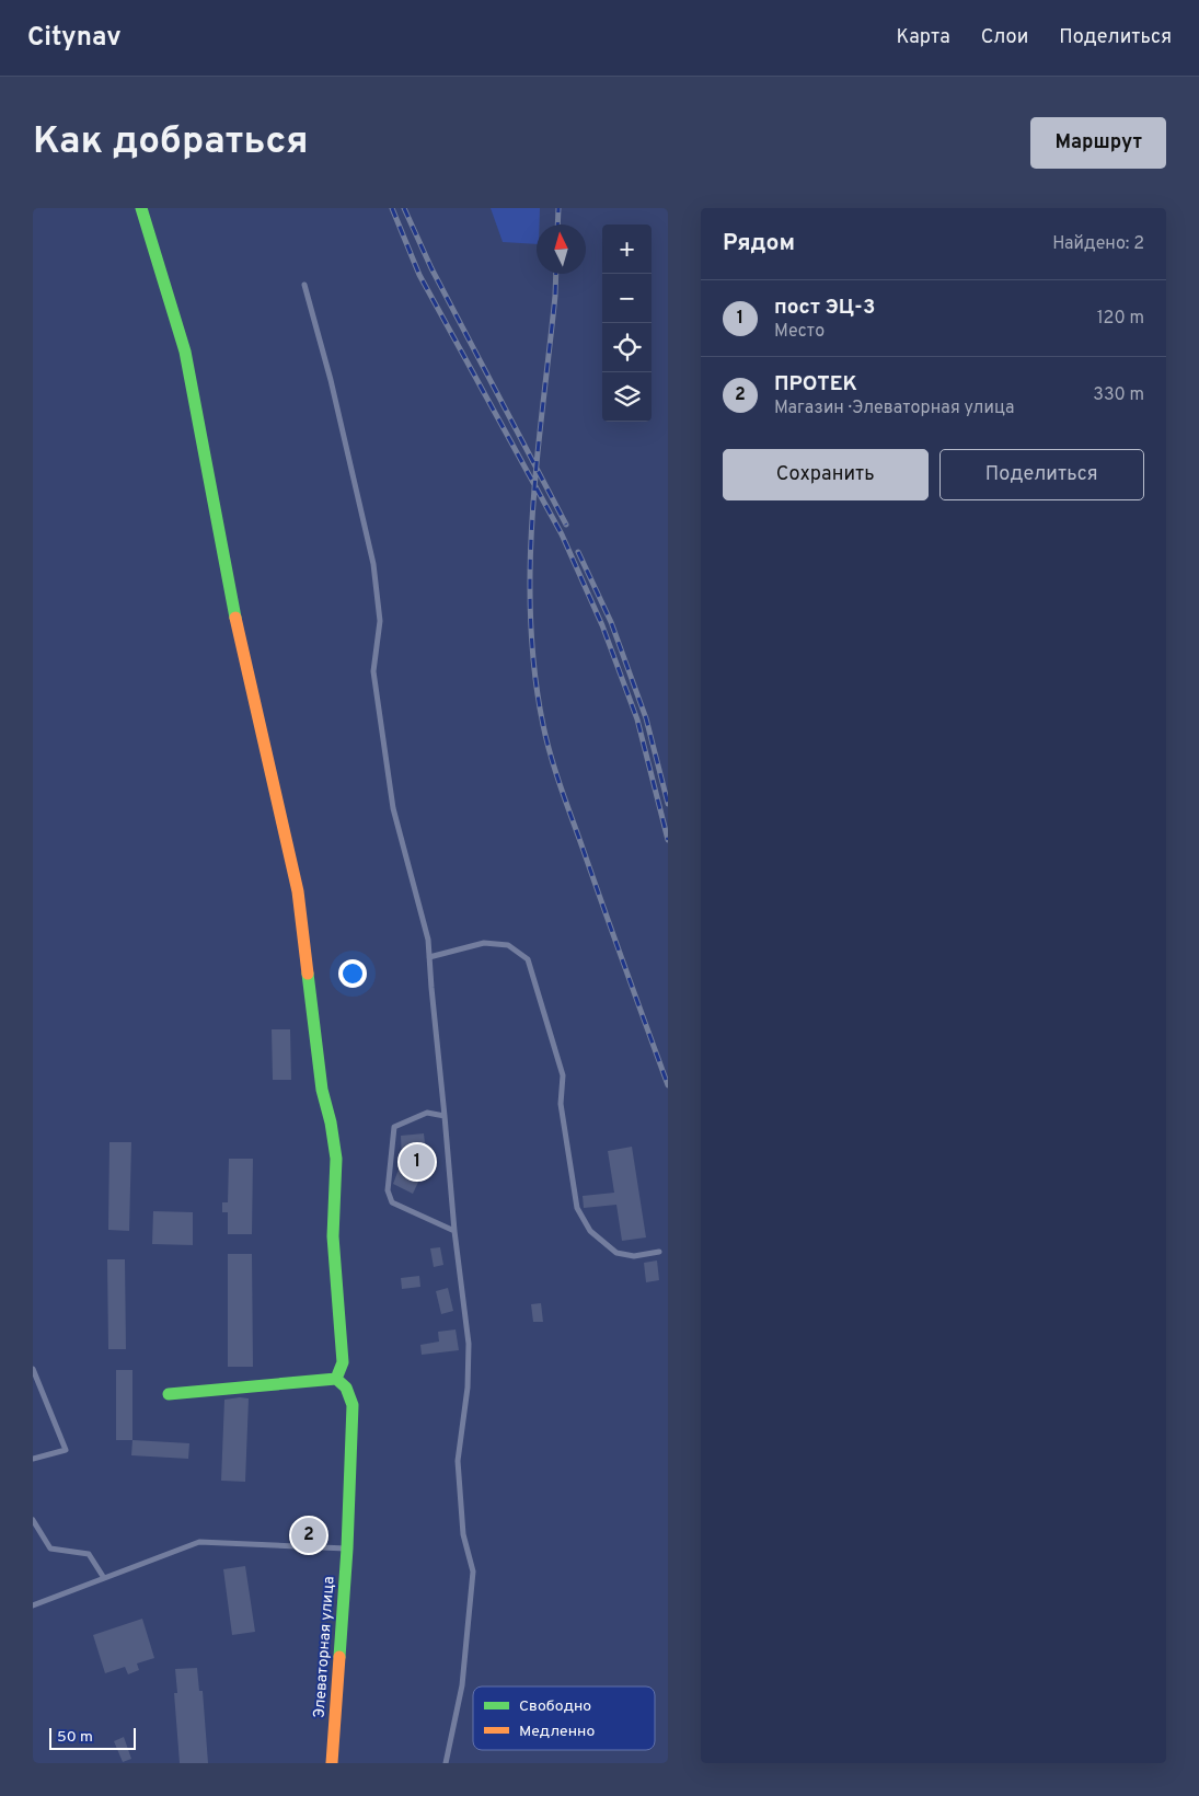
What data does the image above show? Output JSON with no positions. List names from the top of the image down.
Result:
{
  "streets": {
    "street": ["Элеваторная улица"]
  },
  "legend": ["Свободно", "Медленно"],
  "scale_bar": "50 m",
  "north": "top",
  "page": {
    "header": "Citynav",
    "nav": ["Карта", "Слои", "Поделиться"],
    "buttons": [
      "Маршрут",
      ["Сохранить", "Поделиться"]
    ],
    "title": "Как добраться",
    "heading": ["Рядом", "Найдено: 2"],
    "map_buttons": ["+", "−"],
    "list": [
      {
        "mark": "1",
        "name": "пост ЭЦ-3",
        "note": "Место",
        "value": "120 m"
      },
      {
        "mark": "2",
        "name": "ПРОТЕК",
        "note": "Магазин · Элеваторная улица",
        "value": "330 m"
      }
    ],
    "pins": ["1", "2"],
    "scale": "50 m"
  }
}
